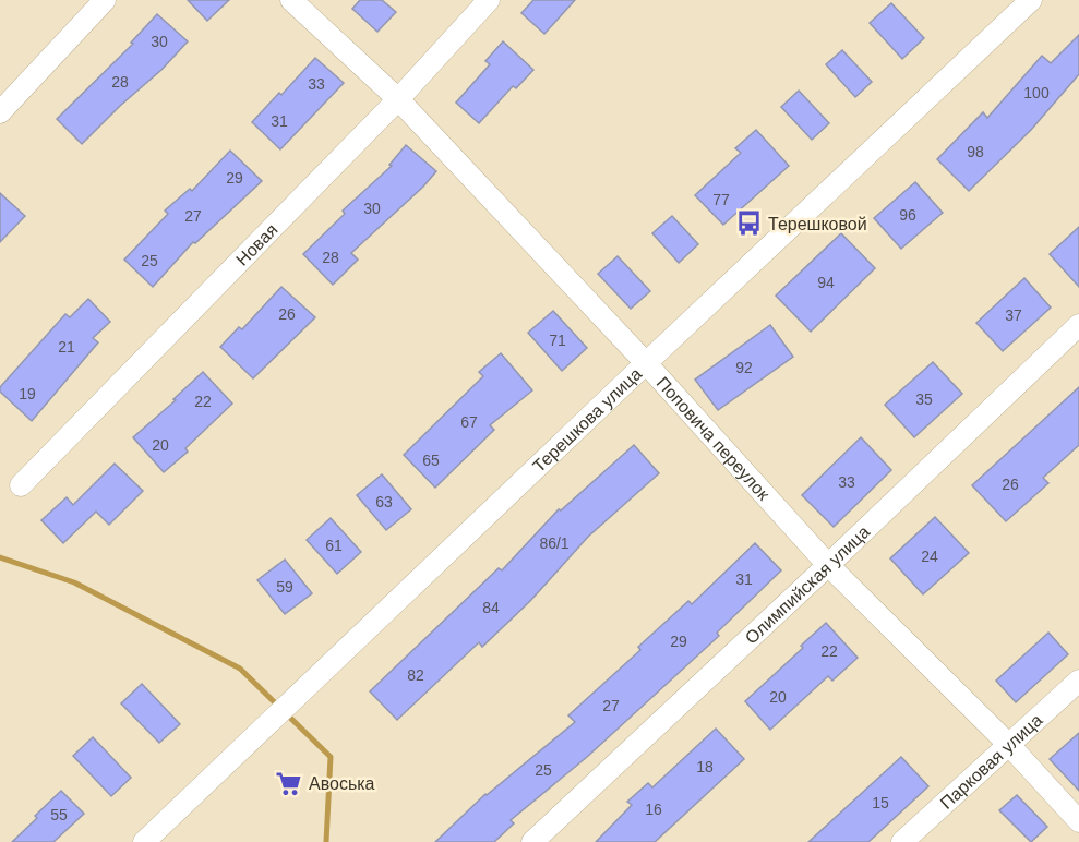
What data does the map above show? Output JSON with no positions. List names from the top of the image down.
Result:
{
  "streets": {
    "street": [
      "Новая",
      "Терешкова улица",
      "Поповича переулок",
      "Олимпийская улица",
      "Парковая улица"
    ]
  },
  "crossings": [
    ["Новая", "Поповича переулок"],
    ["Терешкова улица", "Поповича переулок"],
    ["Поповича переулок", "Олимпийская улица"],
    ["Поповича переулок", "Парковая улица"]
  ],
  "places": {
    "bus stop": ["Терешковой"],
    "supermarket": ["Авоська"]
  },
  "house_numbers": [
    "30",
    "28",
    "33",
    "100",
    "31",
    "98",
    "29",
    "77",
    "30",
    "96",
    "27",
    "28",
    "25",
    "94",
    "26",
    "37",
    "71",
    "21",
    "92",
    "19",
    "35",
    "22",
    "67",
    "20",
    "65",
    "33",
    "26",
    "63",
    "86/1",
    "61",
    "24",
    "31",
    "59",
    "84",
    "29",
    "22",
    "82",
    "20",
    "27",
    "18",
    "25",
    "15",
    "16",
    "55"
  ]
}
